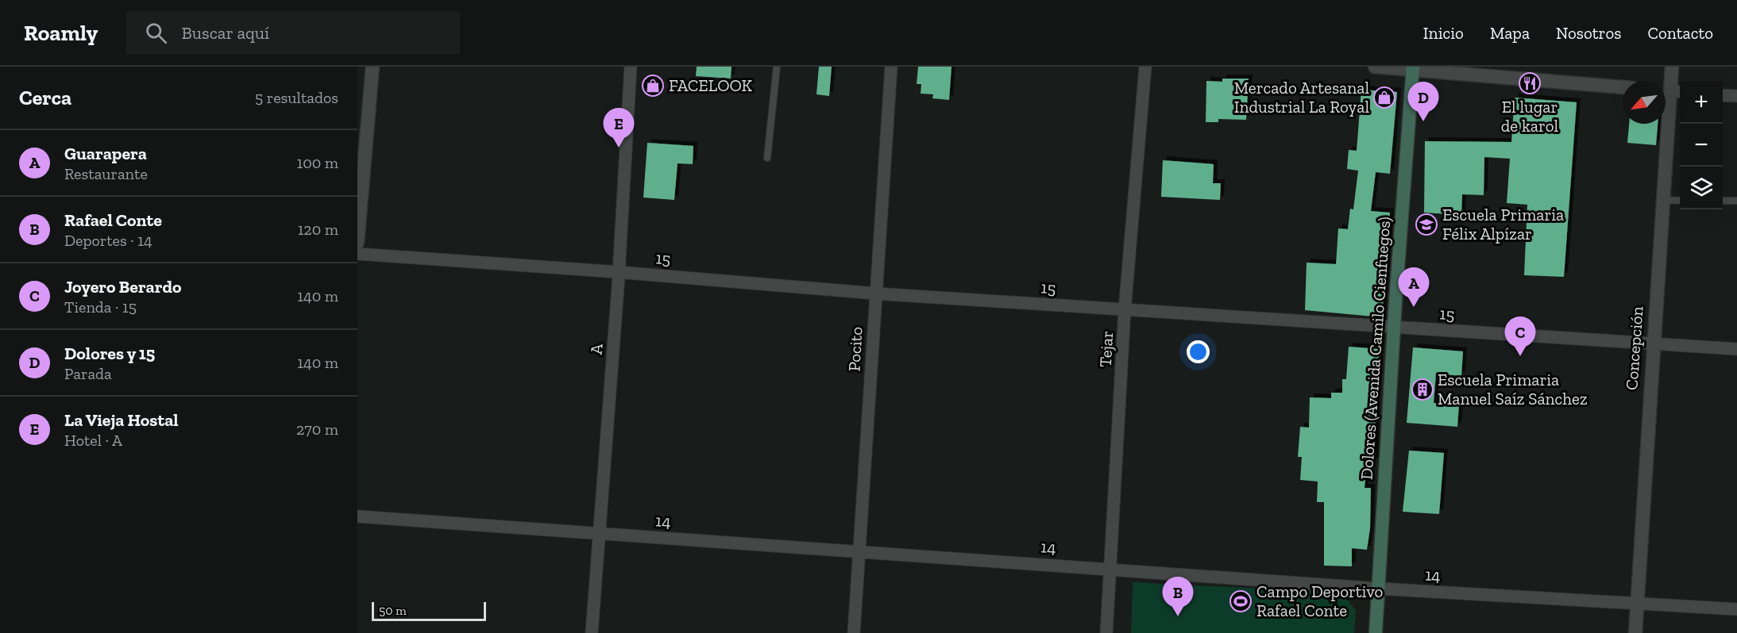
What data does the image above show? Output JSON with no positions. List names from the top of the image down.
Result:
{
  "streets": {
    "main road": ["Dolores (Avenida Camilo Cienfuegos)"],
    "street": [
      "15",
      "Concepción",
      "A",
      "Pocito",
      "Tejar",
      "14"
    ]
  },
  "crossings": [
    ["15", "Dolores (Avenida Camilo Cienfuegos)"],
    ["15", "Concepción"],
    ["15", "A"],
    ["15", "Pocito"],
    ["15", "Tejar"],
    ["Dolores (Avenida Camilo Cienfuegos)", "14"],
    ["Concepción", "14"],
    ["A", "14"],
    ["Pocito", "14"],
    ["Tejar", "14"]
  ],
  "places": {
    "restaurant": ["El lugar de karol"],
    "shop": ["FACELOOK", "Mercado Artesanal Industrial La Royal"],
    "school or university": ["Escuela Primaria Félix Alpízar"],
    "building": ["Escuela Primaria Manuel Saíz Sánchez"],
    "sports": ["Campo Deportivo Rafael Conte"]
  },
  "scale_bar": "50 m",
  "north": "bottom left",
  "page": {
    "header": "Roamly",
    "search": "Buscar aquí",
    "nav": [
      "Inicio",
      "Mapa",
      "Nosotros",
      "Contacto"
    ],
    "heading": ["Cerca", "5 resultados"],
    "map_buttons": ["+", "−"],
    "pins": [
      "D",
      "E",
      "A",
      "C",
      "B"
    ],
    "list": [
      {
        "mark": "A",
        "name": "Guarapera",
        "note": "Restaurante",
        "value": "100 m"
      },
      {
        "mark": "B",
        "name": "Rafael Conte",
        "note": "Deportes · 14",
        "value": "120 m"
      },
      {
        "mark": "C",
        "name": "Joyero Berardo",
        "note": "Tienda · 15",
        "value": "140 m"
      },
      {
        "mark": "D",
        "name": "Dolores y 15",
        "note": "Parada",
        "value": "140 m"
      },
      {
        "mark": "E",
        "name": "La Vieja Hostal",
        "note": "Hotel · A",
        "value": "270 m"
      }
    ],
    "scale": "50 m"
  }
}
